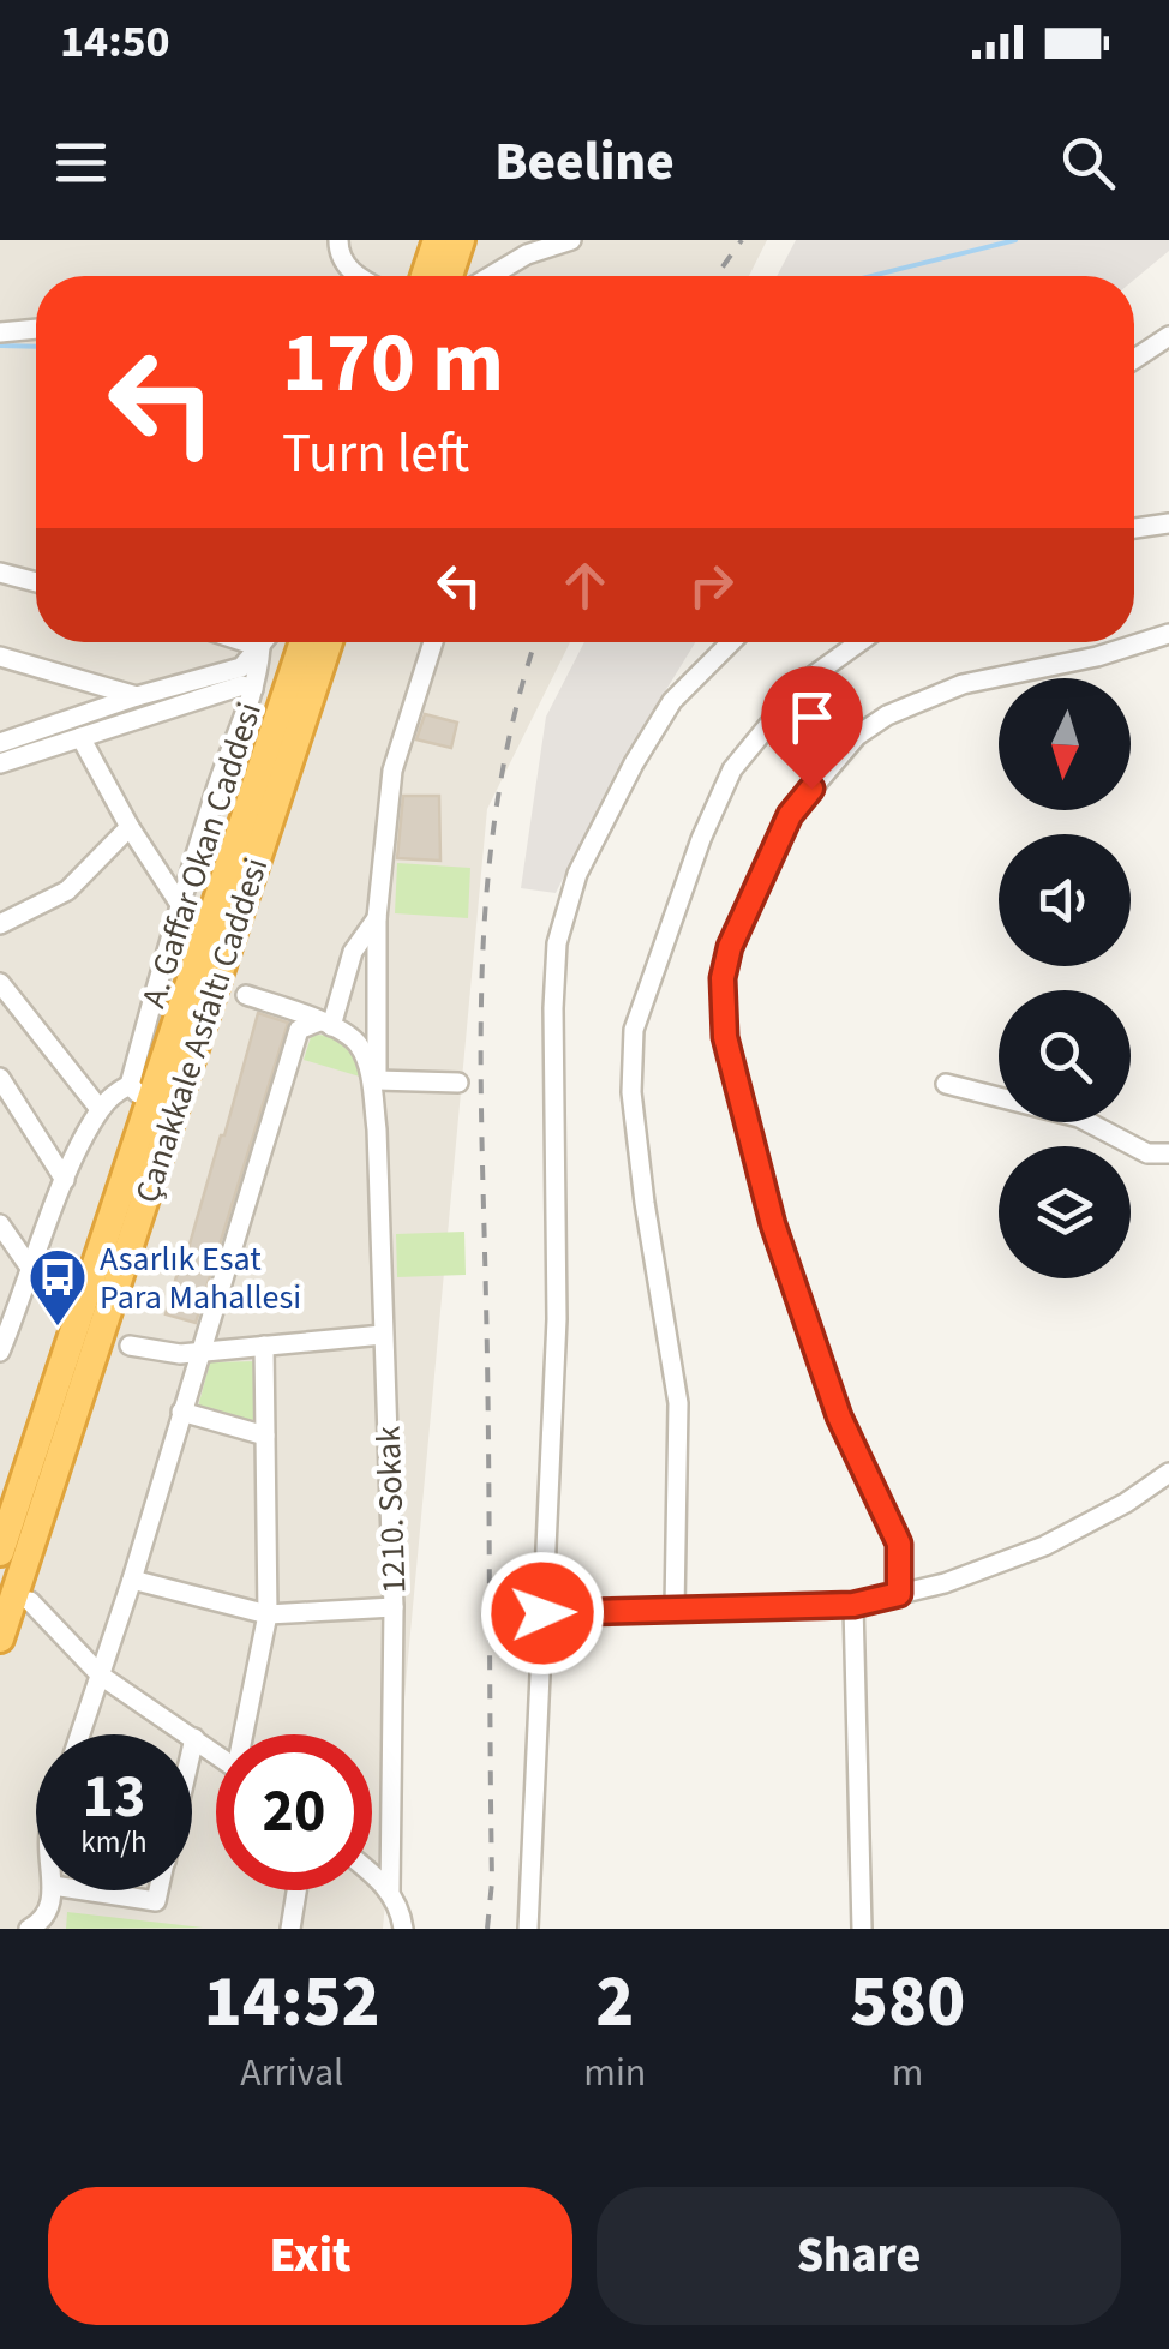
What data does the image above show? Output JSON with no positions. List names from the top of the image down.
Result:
{
  "streets": {
    "highway": ["Çanakkale Asfaltı Caddesi"],
    "street": ["A. Gaffar Okan Caddesi", "1210. Sokak"]
  },
  "crossings": [
    ["A. Gaffar Okan Caddesi", "Çanakkale Asfaltı Caddesi"]
  ],
  "places": {
    "bus stop": ["Asarlık Esat Para Mahallesi"]
  },
  "north": "bottom",
  "page": {
    "status": "14:50",
    "header": "Beeline",
    "turn": ["170 m", "Turn left"],
    "speed": "13 km/h",
    "limit": "20",
    "eta": [
      "14:52",
      "Arrival",
      "2",
      "min",
      "580",
      "m"
    ],
    "buttons": ["Exit", "Share"]
  }
}
